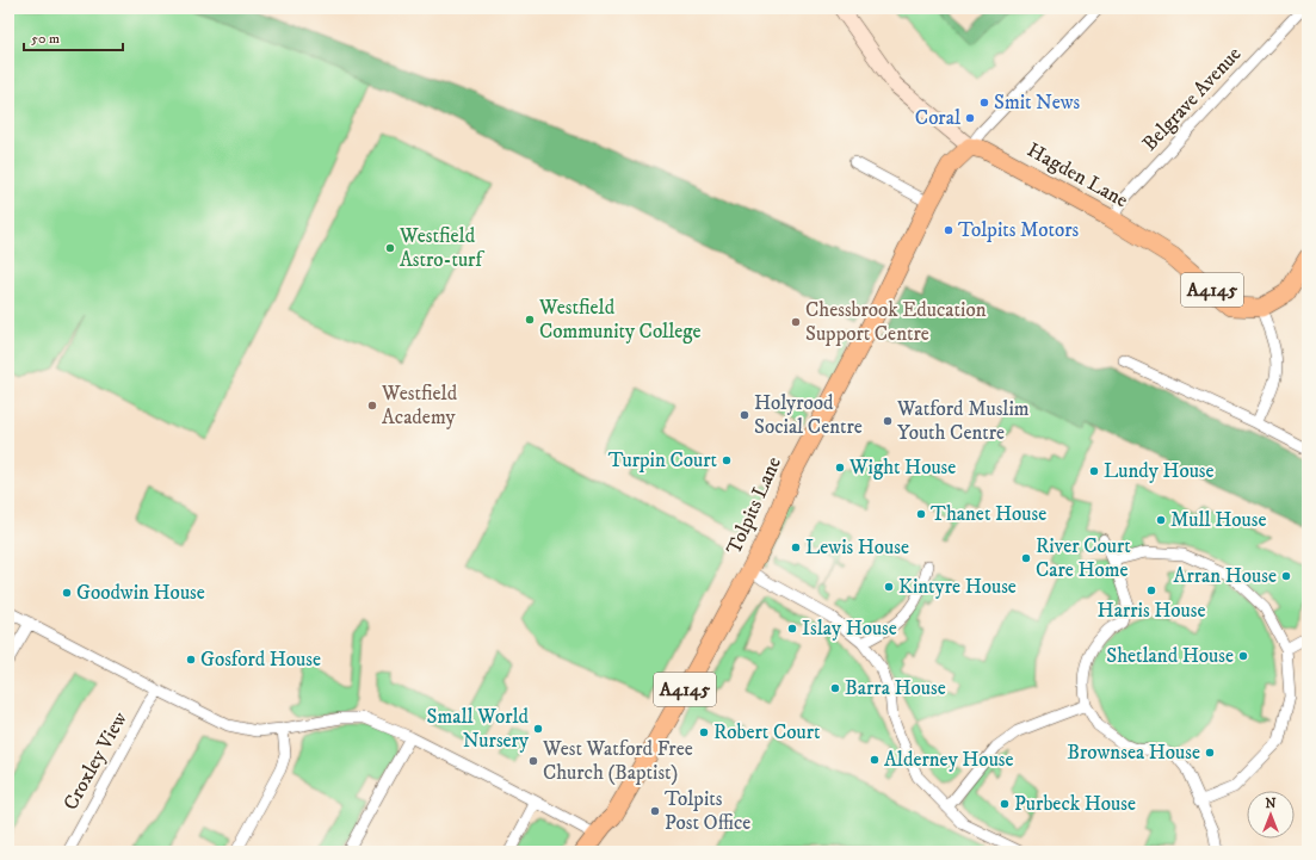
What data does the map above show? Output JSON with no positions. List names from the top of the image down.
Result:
{
  "streets": {
    "main road": ["Hagden Lane", "A4145", "Tolpits Lane"],
    "street": ["Belgrave Avenue", "Croxley View"]
  },
  "crossings": [
    ["Belgrave Avenue", "Hagden Lane"],
    ["Hagden Lane", "A4145"],
    ["Hagden Lane", "Tolpits Lane"]
  ],
  "places": [
    "Smit News",
    "Coral",
    "Tolpits Motors",
    "Westfield Astro-turf",
    "Westfield Community College",
    "Chessbrook Education Support Centre",
    "Westfield Academy",
    "Holyrood Social Centre",
    "Watford Muslim Youth Centre",
    "Turpin Court",
    "Wight House",
    "Lundy House",
    "Thanet House",
    "Mull House",
    "Lewis House",
    "River Court Care Home",
    "Arran House",
    "Kintyre House",
    "Harris House",
    "Goodwin House",
    "Islay House",
    "Shetland House",
    "Gosford House",
    "Barra House",
    "Small World Nursery",
    "Robert Court",
    "Brownsea House",
    "Alderney House",
    "West Watford Free Church (Baptist)",
    "Purbeck House",
    "Tolpits Post Office"
  ],
  "scale_bar": "50 m",
  "north": "top"
}
